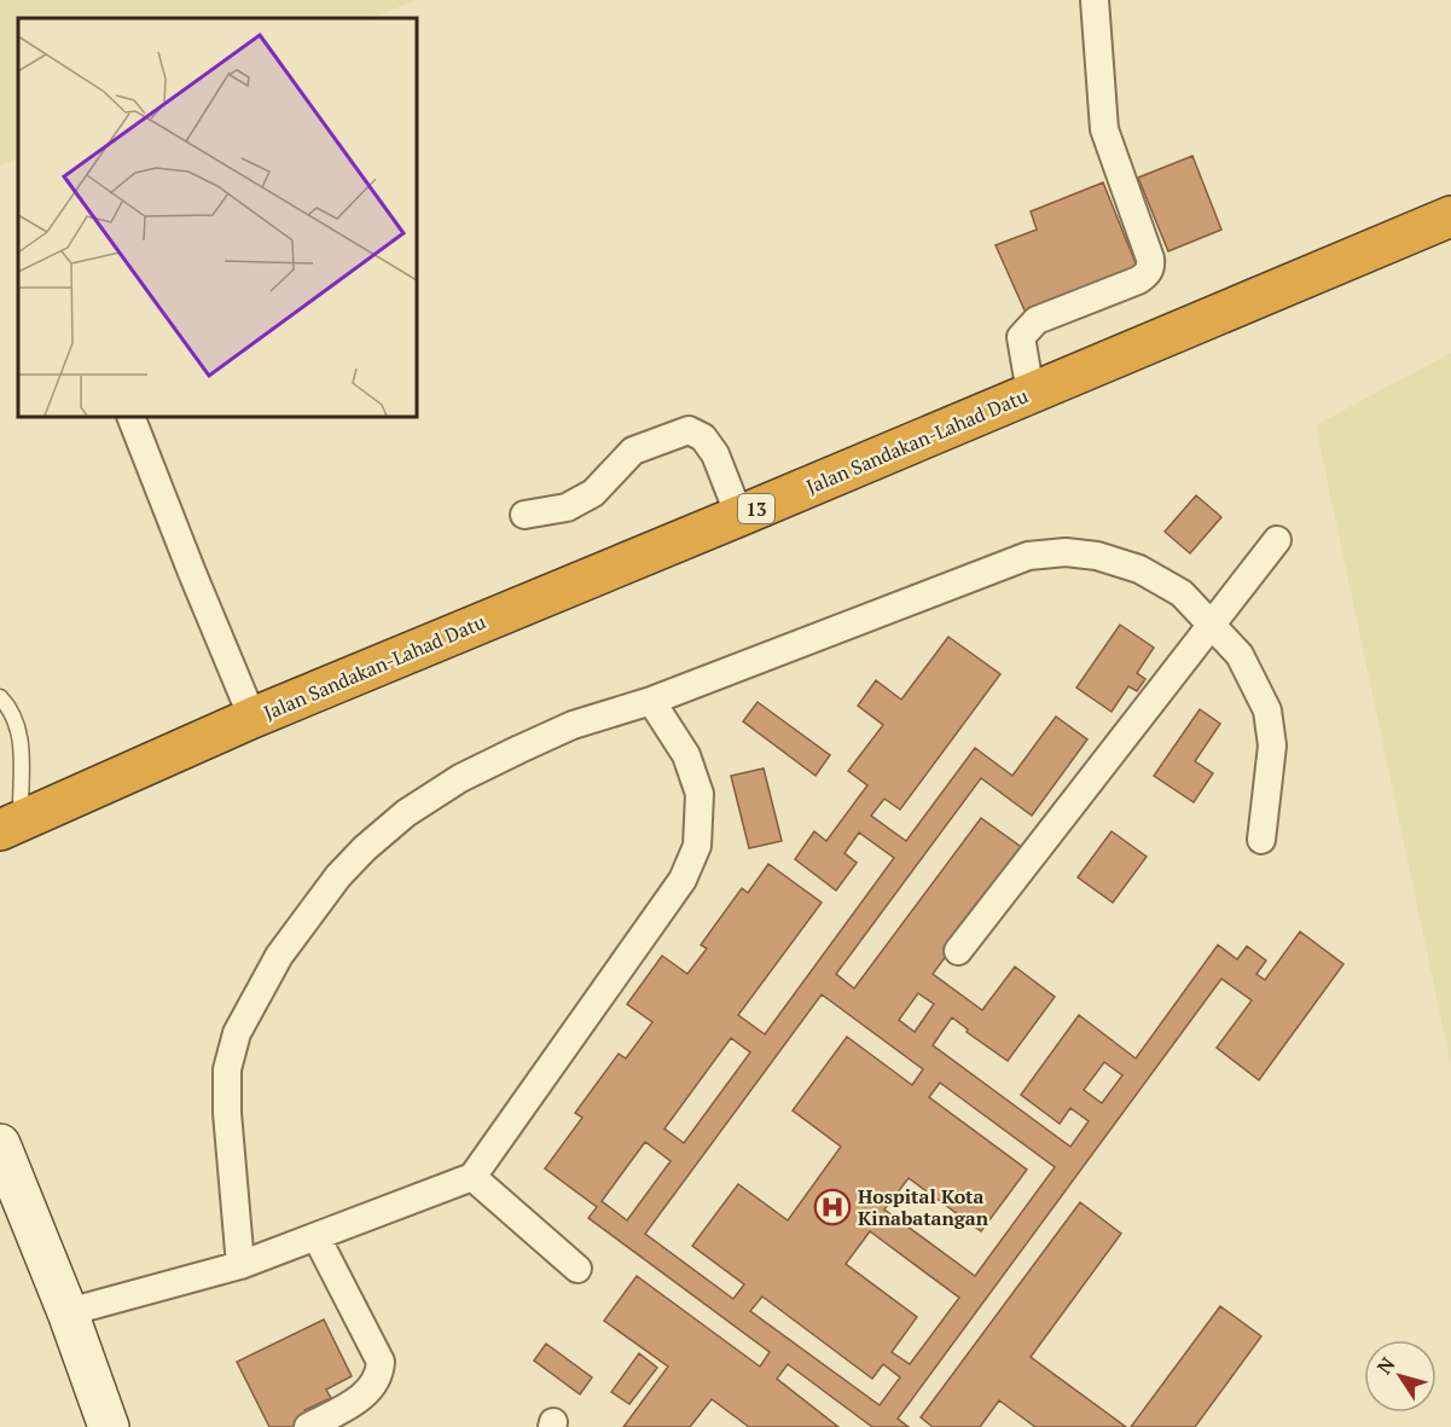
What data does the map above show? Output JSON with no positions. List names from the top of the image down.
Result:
{
  "streets": {
    "highway": ["Jalan Sandakan-Lahad Datu", "13"]
  },
  "places": {
    "hospital": ["Hospital Kota Kinabatangan"]
  },
  "north": "top left"
}
